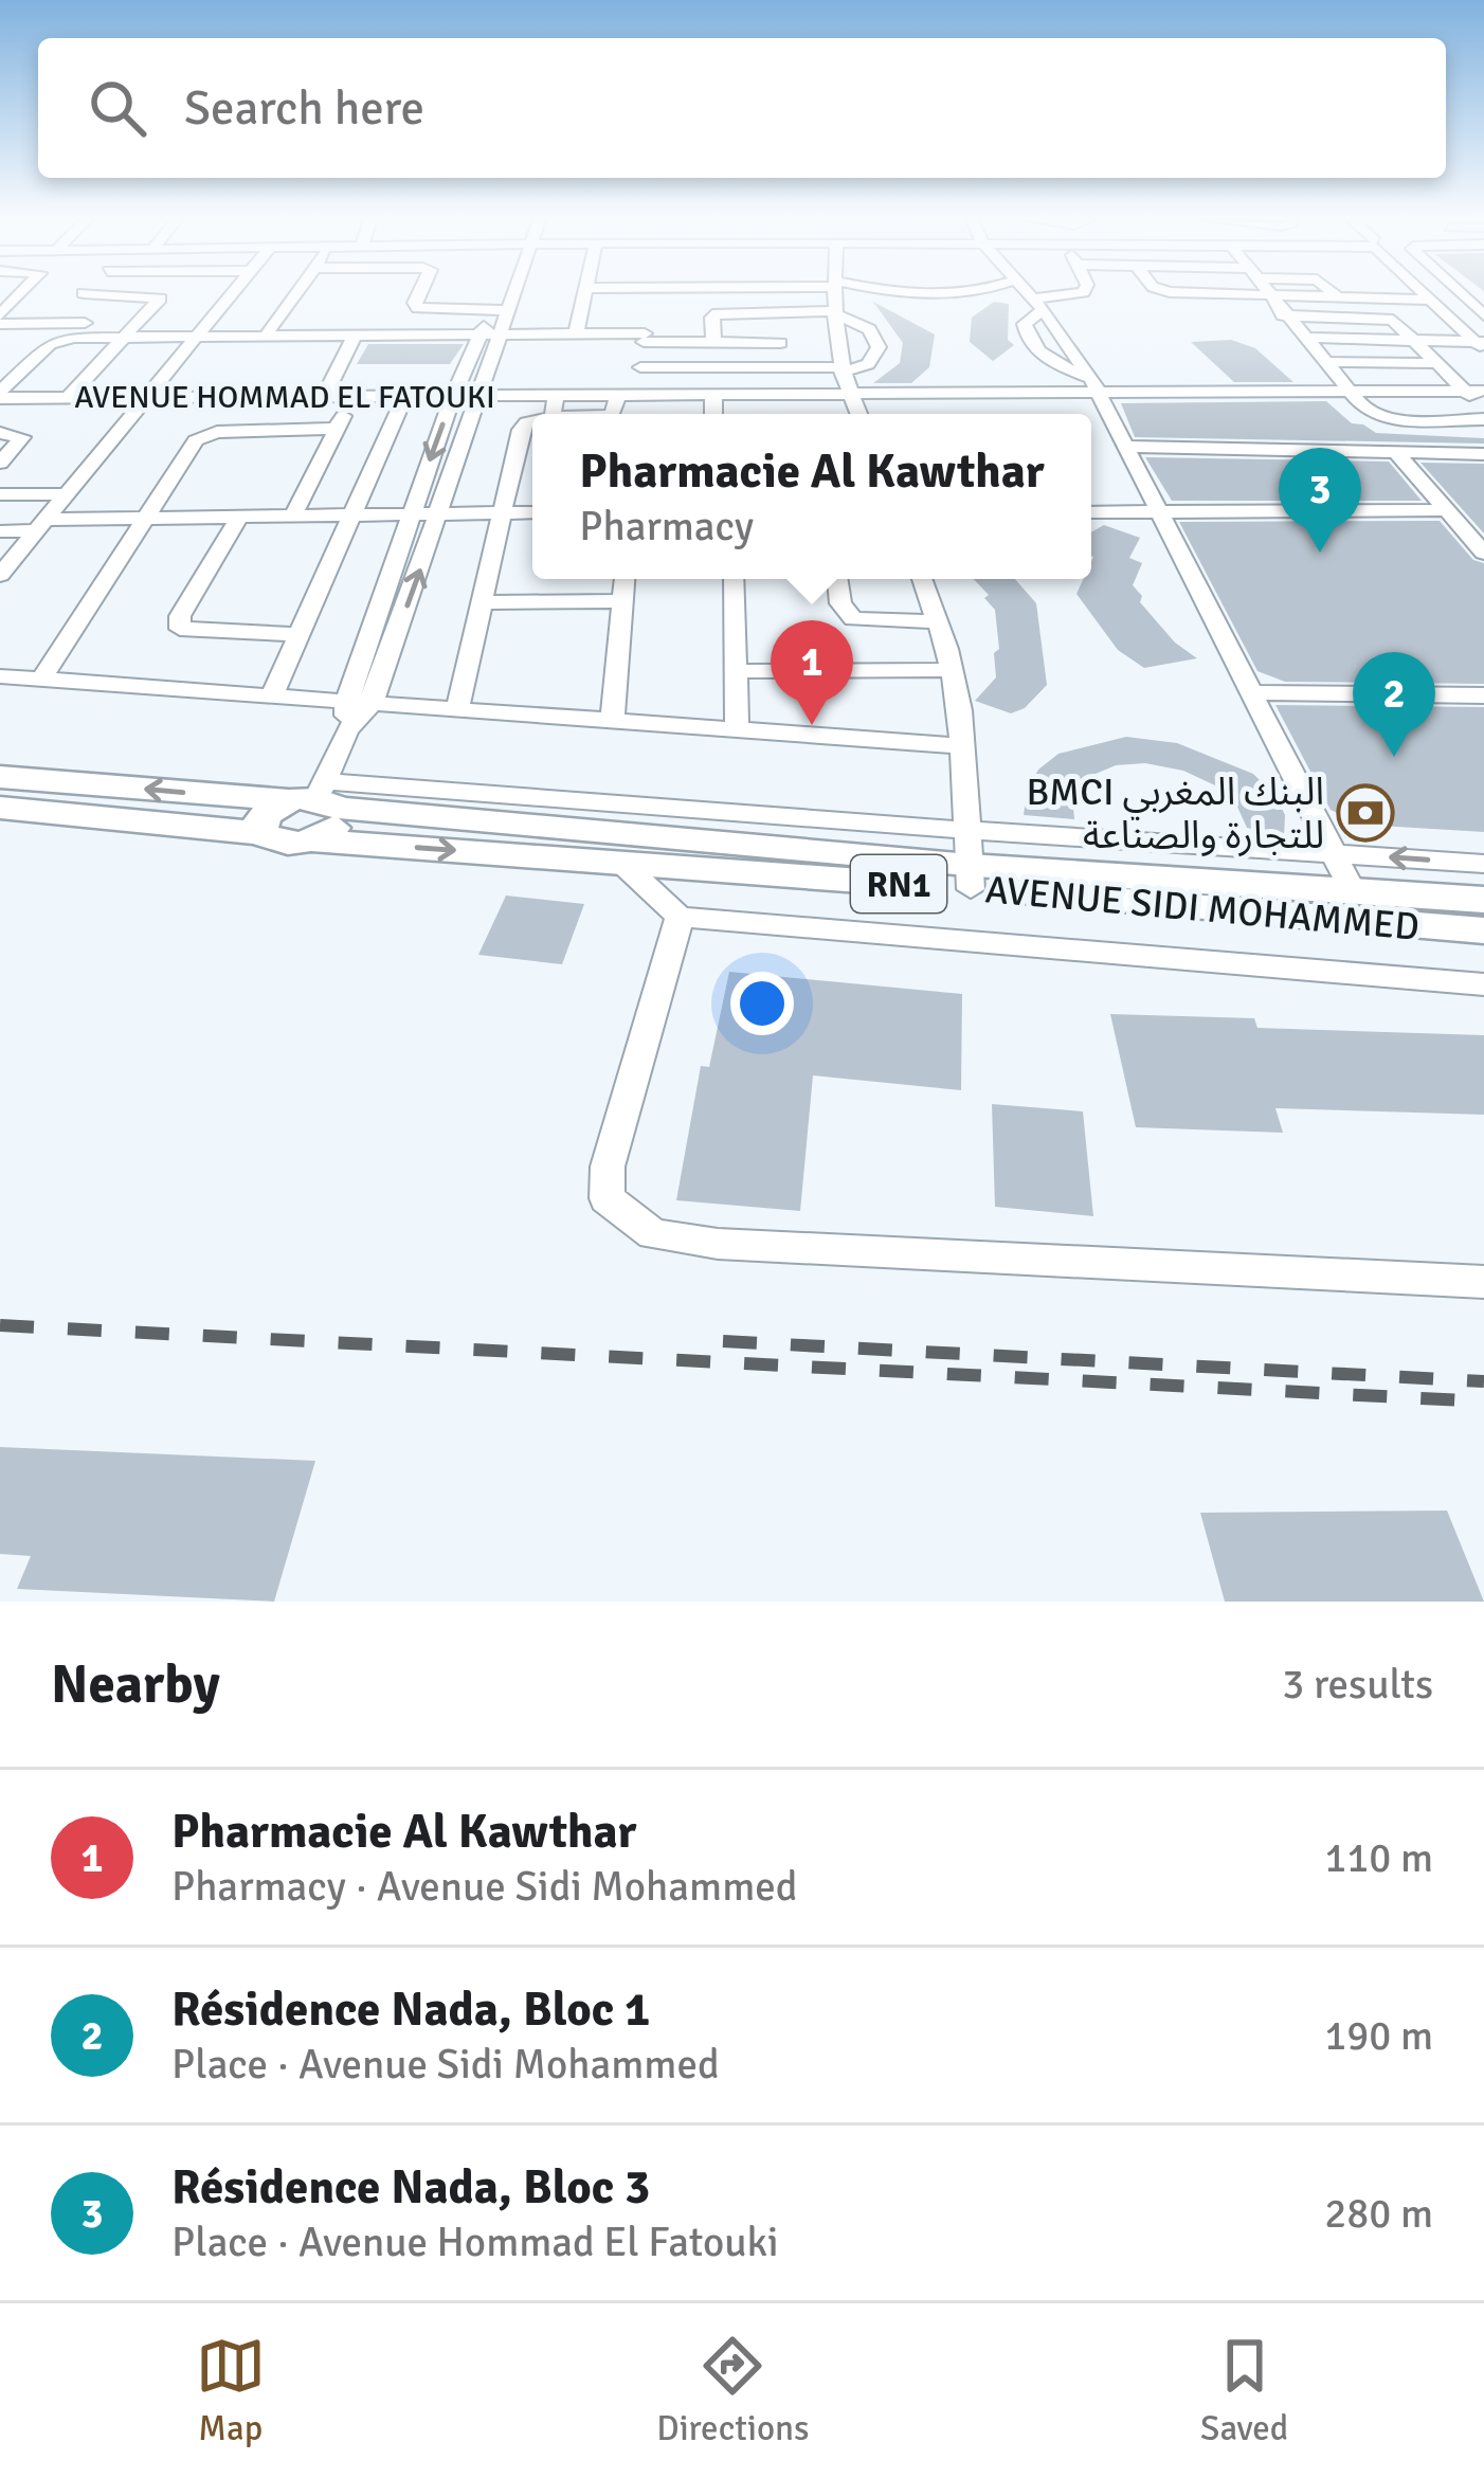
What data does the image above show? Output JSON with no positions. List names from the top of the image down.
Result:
{
  "streets": {
    "main road": ["RN1", "AVENUE SIDI MOHAMMED"],
    "street": ["AVENUE HOMMAD EL FATOUKI"]
  },
  "crossings": [
    ["RN1", "AVENUE SIDI MOHAMMED"]
  ],
  "places": {
    "bank": ["BMCI البنك المغربي للتجارة والصناعة"]
  },
  "page": {
    "search": "Search here",
    "popup": ["Pharmacie Al Kawthar", "Pharmacy"],
    "pins": ["3", "1", "2"],
    "heading": ["Nearby", "3 results"],
    "list": [
      {
        "mark": "1",
        "name": "Pharmacie Al Kawthar",
        "note": "Pharmacy · Avenue Sidi Mohammed",
        "value": "110 m"
      },
      {
        "mark": "2",
        "name": "Résidence Nada, Bloc 1",
        "note": "Place · Avenue Sidi Mohammed",
        "value": "190 m"
      },
      {
        "mark": "3",
        "name": "Résidence Nada, Bloc 3",
        "note": "Place · Avenue Hommad El Fatouki",
        "value": "280 m"
      }
    ],
    "nav": ["Map", "Directions", "Saved"]
  }
}
